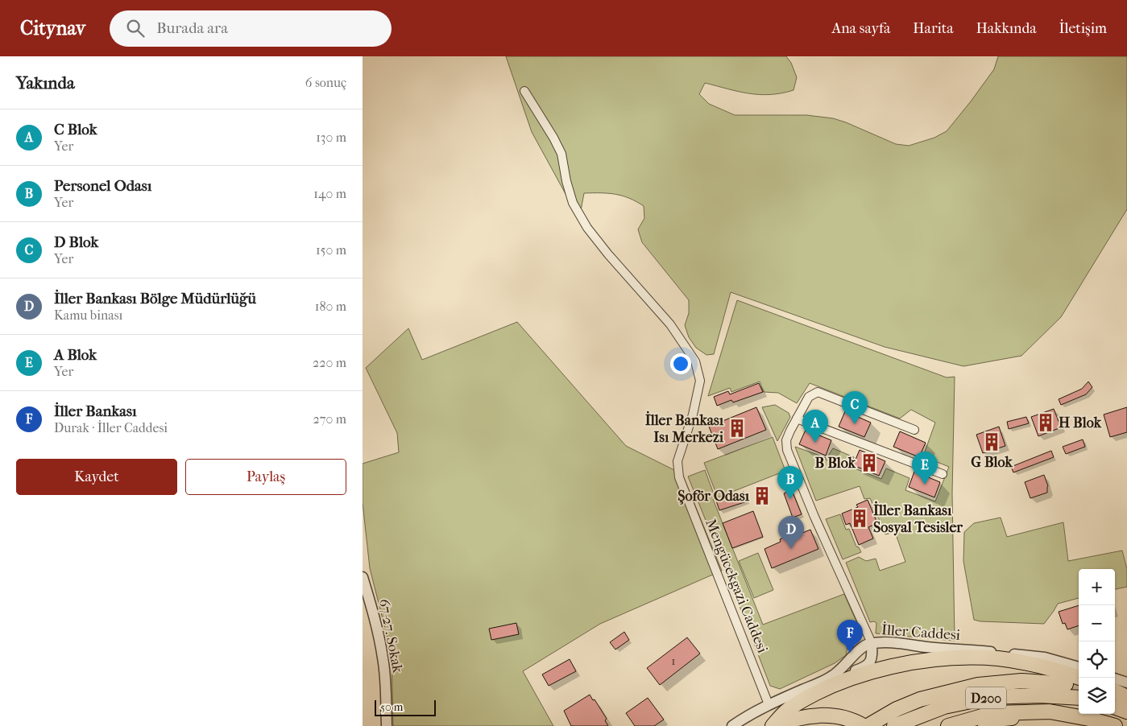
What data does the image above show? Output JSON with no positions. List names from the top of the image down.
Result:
{
  "streets": {
    "highway": ["D200"],
    "street": ["Mengücekgazi Caddesi", "İller Caddesi", "67-27. Sokak"]
  },
  "crossings": [
    ["Mengücekgazi Caddesi", "İller Caddesi"]
  ],
  "places": {
    "building": [
      "H Blok",
      "İller Bankası Isı Merkezi",
      "G Blok",
      "B Blok",
      "Şoför Odası",
      "İller Bankası Sosyal Tesisler"
    ]
  },
  "house_numbers": ["1"],
  "scale_bar": "50 m",
  "page": {
    "header": "Citynav",
    "search": "Burada ara",
    "nav": [
      "Ana sayfa",
      "Harita",
      "Hakkında",
      "İletişim"
    ],
    "heading": ["Yakında", "6 sonuç"],
    "list": [
      {
        "mark": "A",
        "name": "C Blok",
        "note": "Yer",
        "value": "130 m"
      },
      {
        "mark": "B",
        "name": "Personel Odası",
        "note": "Yer",
        "value": "140 m"
      },
      {
        "mark": "C",
        "name": "D Blok",
        "note": "Yer",
        "value": "150 m"
      },
      {
        "mark": "D",
        "name": "İller Bankası Bölge Müdürlüğü",
        "note": "Kamu binası",
        "value": "180 m"
      },
      {
        "mark": "E",
        "name": "A Blok",
        "note": "Yer",
        "value": "220 m"
      },
      {
        "mark": "F",
        "name": "İller Bankası",
        "note": "Durak · İller Caddesi",
        "value": "270 m"
      }
    ],
    "pins": [
      "C",
      "A",
      "E",
      "B",
      "D",
      "F"
    ],
    "buttons": ["Kaydet", "Paylaş"],
    "map_buttons": ["+", "−"],
    "scale": "50 m"
  }
}
